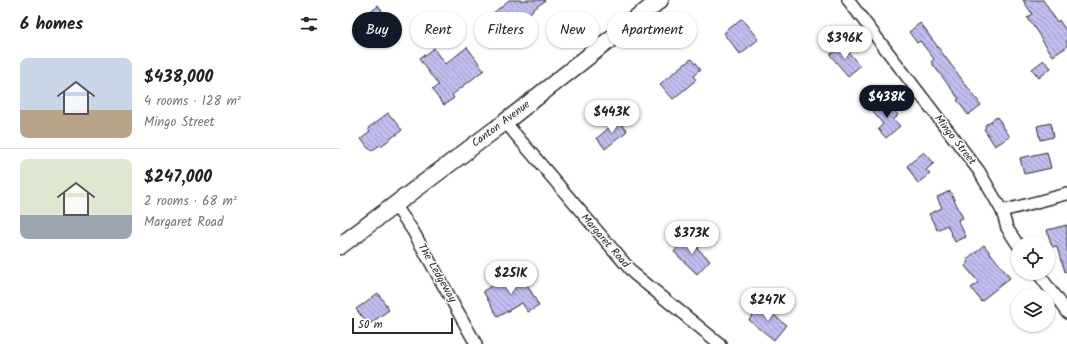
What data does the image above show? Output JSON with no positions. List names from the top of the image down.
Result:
{
  "streets": {
    "main road": ["Canton Avenue"],
    "street": ["Mingo Street", "Margaret Road", "The Ledgeway"]
  },
  "crossings": [
    ["Canton Avenue", "Margaret Road"],
    ["Canton Avenue", "The Ledgeway"]
  ],
  "scale_bar": "50 m",
  "page": {
    "heading": "6 homes",
    "chip": [
      "Buy",
      "Rent",
      "Filters",
      "New",
      "Apartment"
    ],
    "price": [
      "$396K",
      "$438K",
      "$443K",
      "$373K",
      "$251K",
      "$247K"
    ],
    "list": [
      {
        "name": "$438,000",
        "note": "4 rooms · 128 m² · Mingo Street"
      },
      {
        "name": "$247,000",
        "note": "2 rooms · 68 m² · Margaret Road"
      }
    ],
    "scale": "50 m"
  }
}
